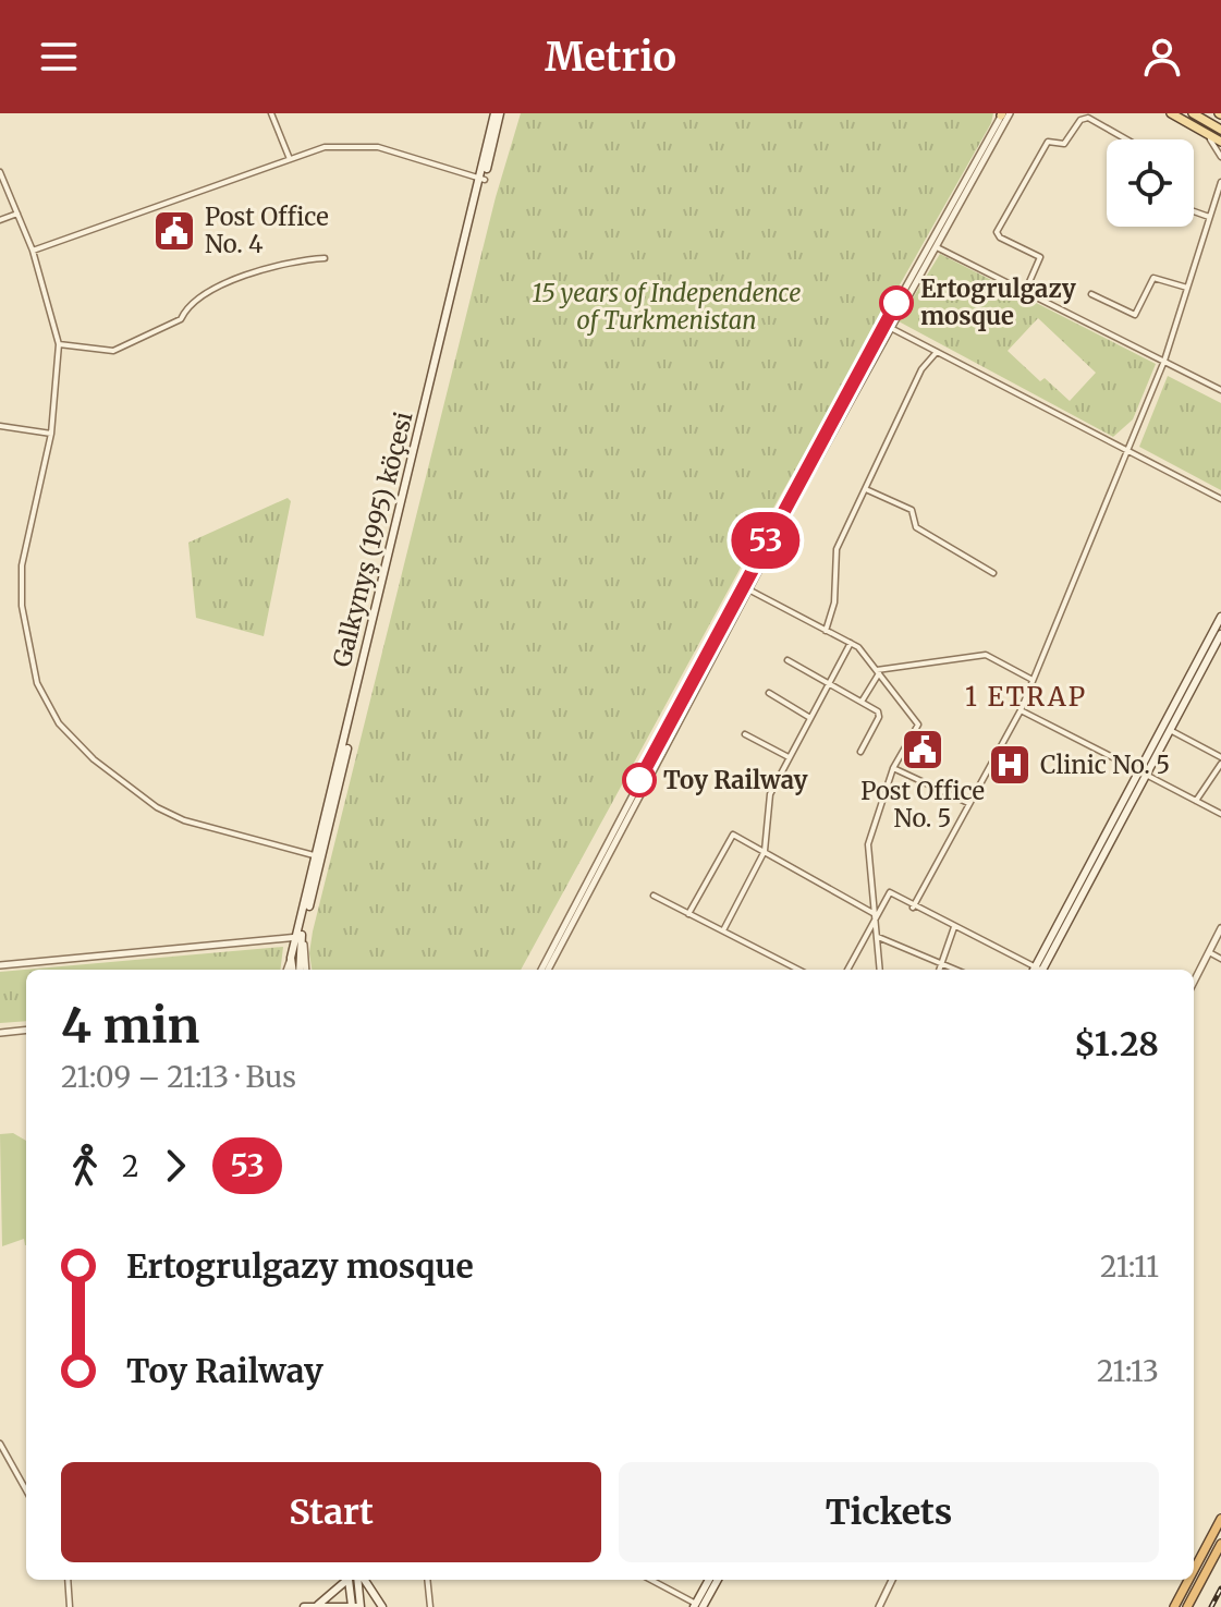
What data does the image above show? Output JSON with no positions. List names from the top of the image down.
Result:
{
  "streets": {
    "main road": ["Galkynyş (1995) köçesi"]
  },
  "districts": ["1 ETRAP"],
  "parks": ["15 years of Independence of Turkmenistan"],
  "places": {
    "public building": ["Post Office No. 4", "Post Office No. 5"],
    "other": ["Ertogrulgazy mosque", "Toy Railway"],
    "hospital": ["Clinic No. 5"]
  },
  "lines": ["bus line 53"],
  "page": {
    "header": "Metrio",
    "on_map": "53",
    "heading": ["4 min", "21:09 – 21:13 · Bus", "$1.28"],
    "legs": ["2", "53"],
    "list": [
      {
        "name": "Ertogrulgazy mosque",
        "value": "21:11"
      },
      {
        "name": "Toy Railway",
        "value": "21:13"
      }
    ],
    "buttons": ["Start", "Tickets"]
  }
}
